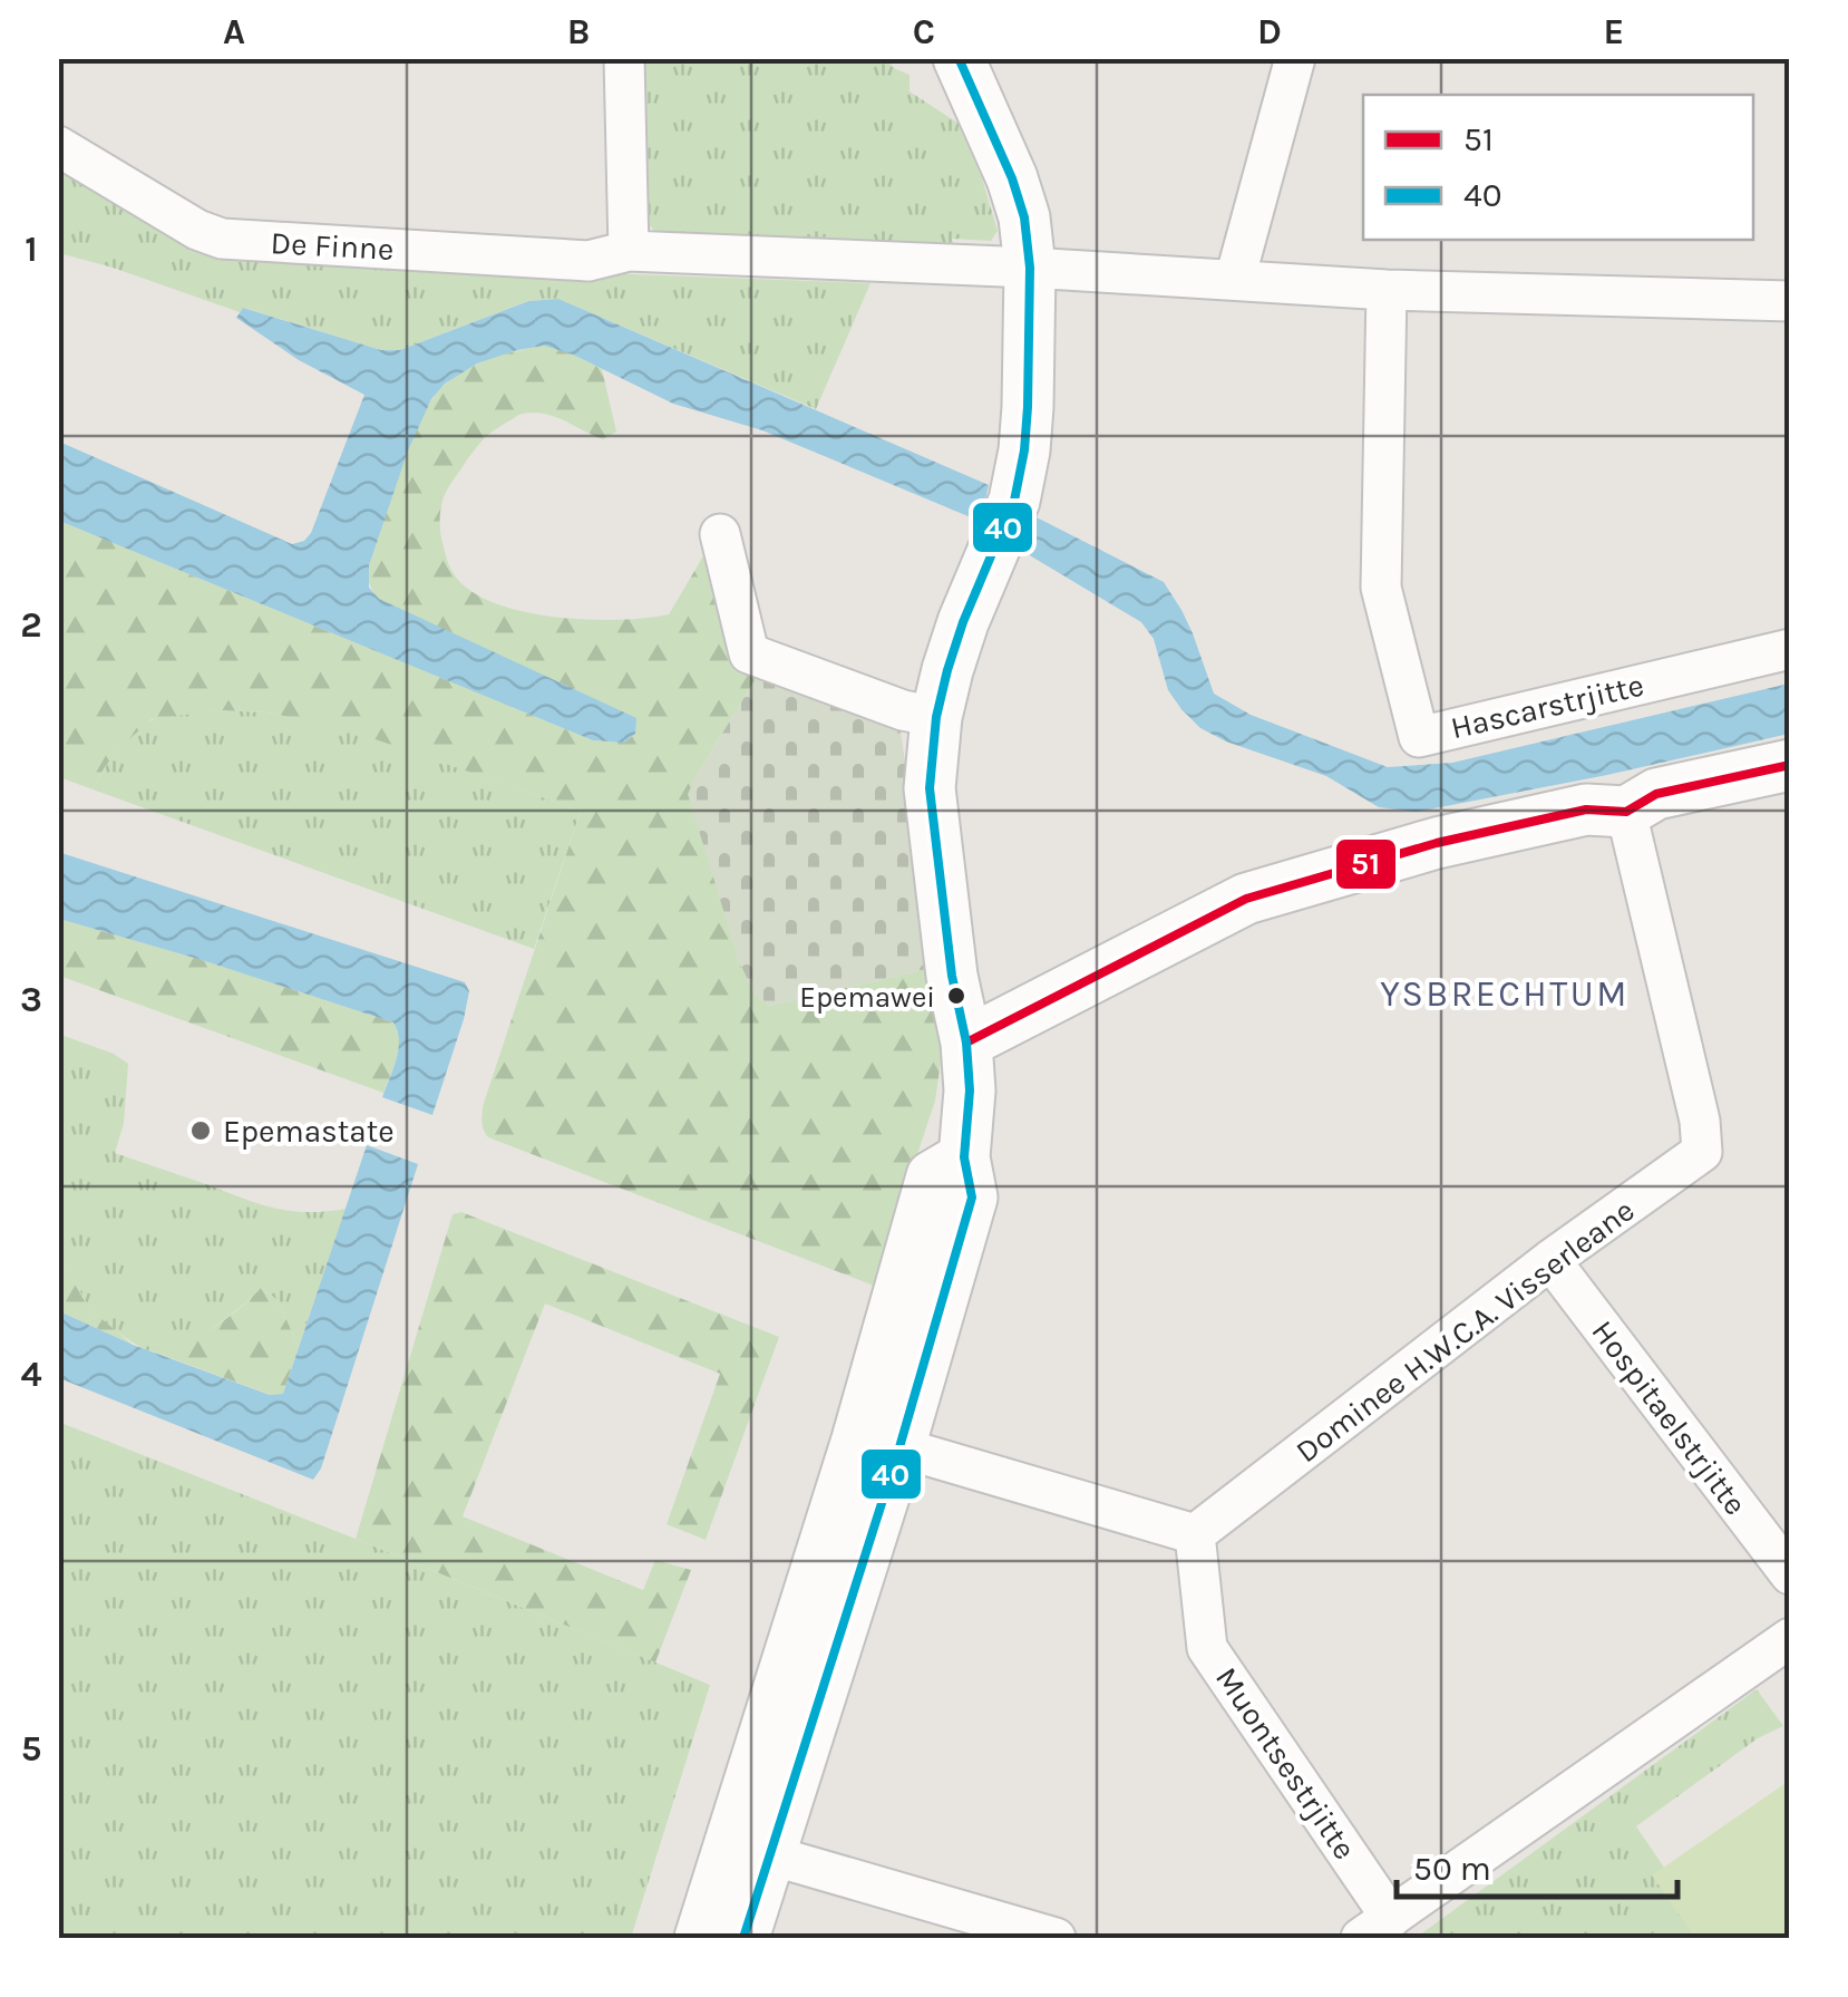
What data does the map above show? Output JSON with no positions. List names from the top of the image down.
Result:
{
  "streets": {
    "street": [
      "De Finne",
      "Hascarstrjitte",
      "Dominee H.W.C.A. Visserleane",
      "Hospitaelstrjitte",
      "Muontsestrjitte"
    ]
  },
  "crossings": [
    ["Dominee H.W.C.A. Visserleane", "Hospitaelstrjitte"],
    ["Dominee H.W.C.A. Visserleane", "Muontsestrjitte"]
  ],
  "districts": ["YSBRECHTUM"],
  "places": ["Epemawei", "Epemastate"],
  "lines": ["transit line 40", "transit line 51"],
  "legend": ["51", "40"],
  "scale_bar": "50 m",
  "grid": {
    "columns": [
      "A",
      "B",
      "C",
      "D",
      "E"
    ],
    "rows": [
      "1",
      "2",
      "3",
      "4",
      "5"
    ]
  }
}
